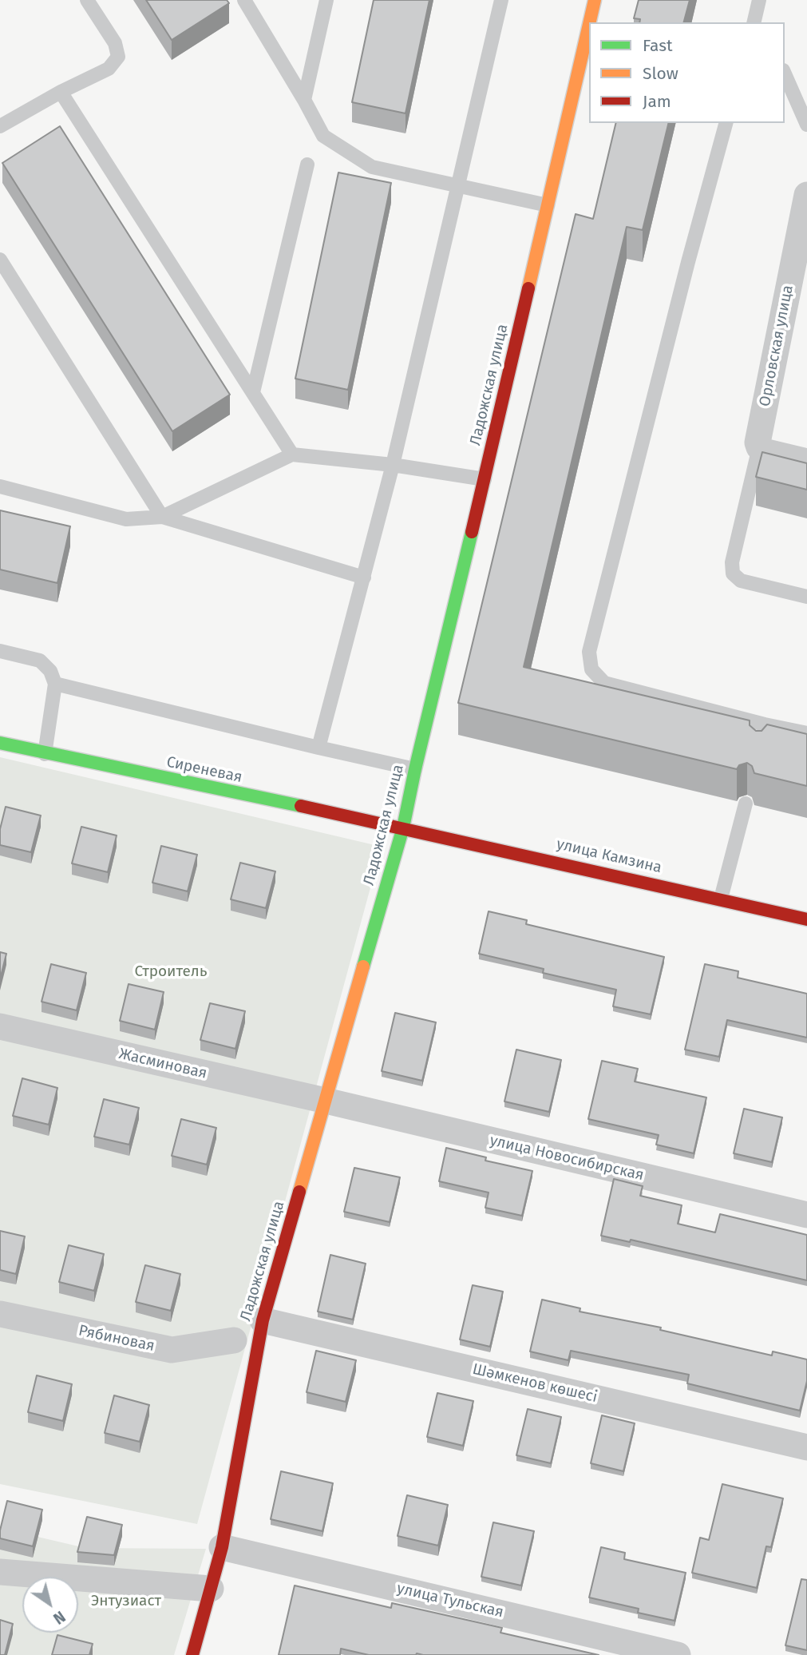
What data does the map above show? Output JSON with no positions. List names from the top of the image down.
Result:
{
  "streets": {
    "street": [
      "Орловская улица",
      "Ладожская улица",
      "Сиреневая",
      "улица Камзина",
      "Жасминовая",
      "улица Новосибирская",
      "Рябиновая",
      "Шәмкенов көшесі",
      "улица Тульская"
    ]
  },
  "crossings": [
    ["Ладожская улица", "Сиреневая"],
    ["Ладожская улица", "улица Камзина"],
    ["Ладожская улица", "Жасминовая"],
    ["Ладожская улица", "улица Новосибирская"],
    ["Ладожская улица", "Шәмкенов көшесі"],
    ["Ладожская улица", "улица Тульская"],
    ["Сиреневая", "улица Камзина"],
    ["Жасминовая", "улица Новосибирская"]
  ],
  "parks": ["Строитель", "Энтузиаст"],
  "legend": ["Fast", "Slow", "Jam"],
  "north": "bottom right"
}
